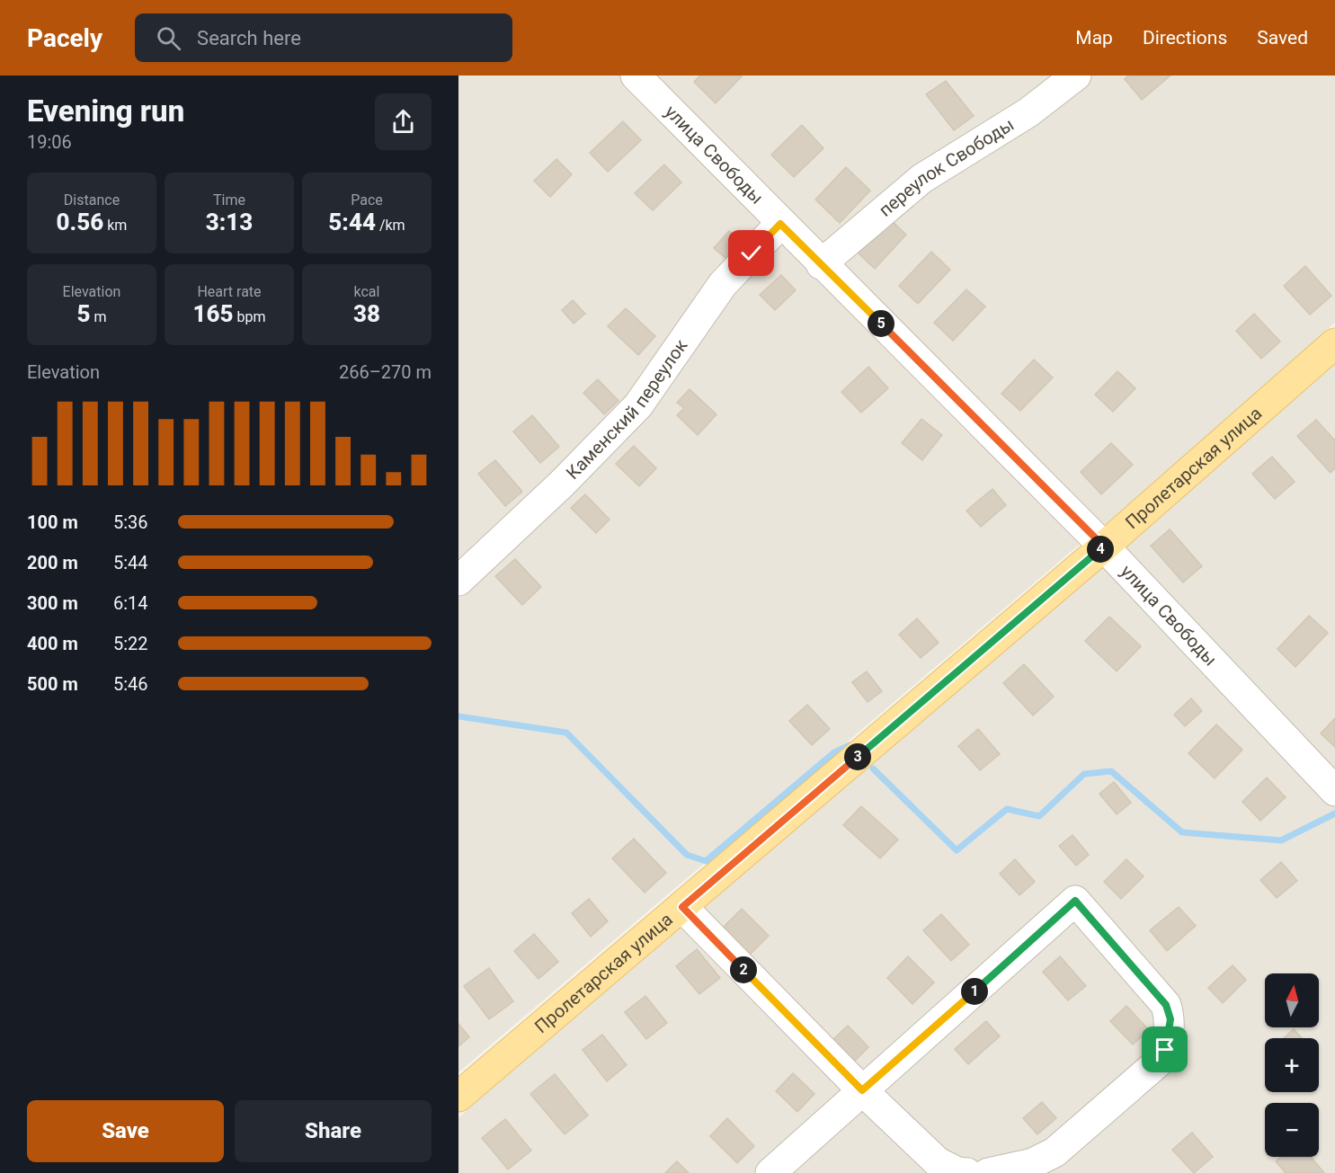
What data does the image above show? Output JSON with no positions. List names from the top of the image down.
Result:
{
  "streets": {
    "main road": ["Пролетарская улица"],
    "street": ["улица Свободы", "переулок Свободы", "Каменский переулок"]
  },
  "crossings": [
    ["улица Свободы", "переулок Свободы"],
    ["улица Свободы", "Каменский переулок"],
    ["улица Свободы", "Пролетарская улица"]
  ],
  "north": "top",
  "page": {
    "header": "Pacely",
    "search": "Search here",
    "nav": ["Map", "Directions", "Saved"],
    "heading": ["Evening run", "19:06"],
    "stats": [
      ["Distance", "0.56 km"],
      ["Time", "3:13"],
      ["Pace", "5:44 /km"],
      ["Elevation", "5 m"],
      ["Heart rate", "165 bpm"],
      ["kcal", "38"]
    ],
    "pins": [
      "5",
      "4",
      "3",
      "2",
      "1"
    ],
    "chart": ["Elevation", "266–270 m"],
    "list": [
      {
        "name": "100 m",
        "note": "5:36"
      },
      {
        "name": "200 m",
        "note": "5:44"
      },
      {
        "name": "300 m",
        "note": "6:14"
      },
      {
        "name": "400 m",
        "note": "5:22"
      },
      {
        "name": "500 m",
        "note": "5:46"
      }
    ],
    "map_buttons": ["+", "−"],
    "buttons": ["Save", "Share"]
  }
}
